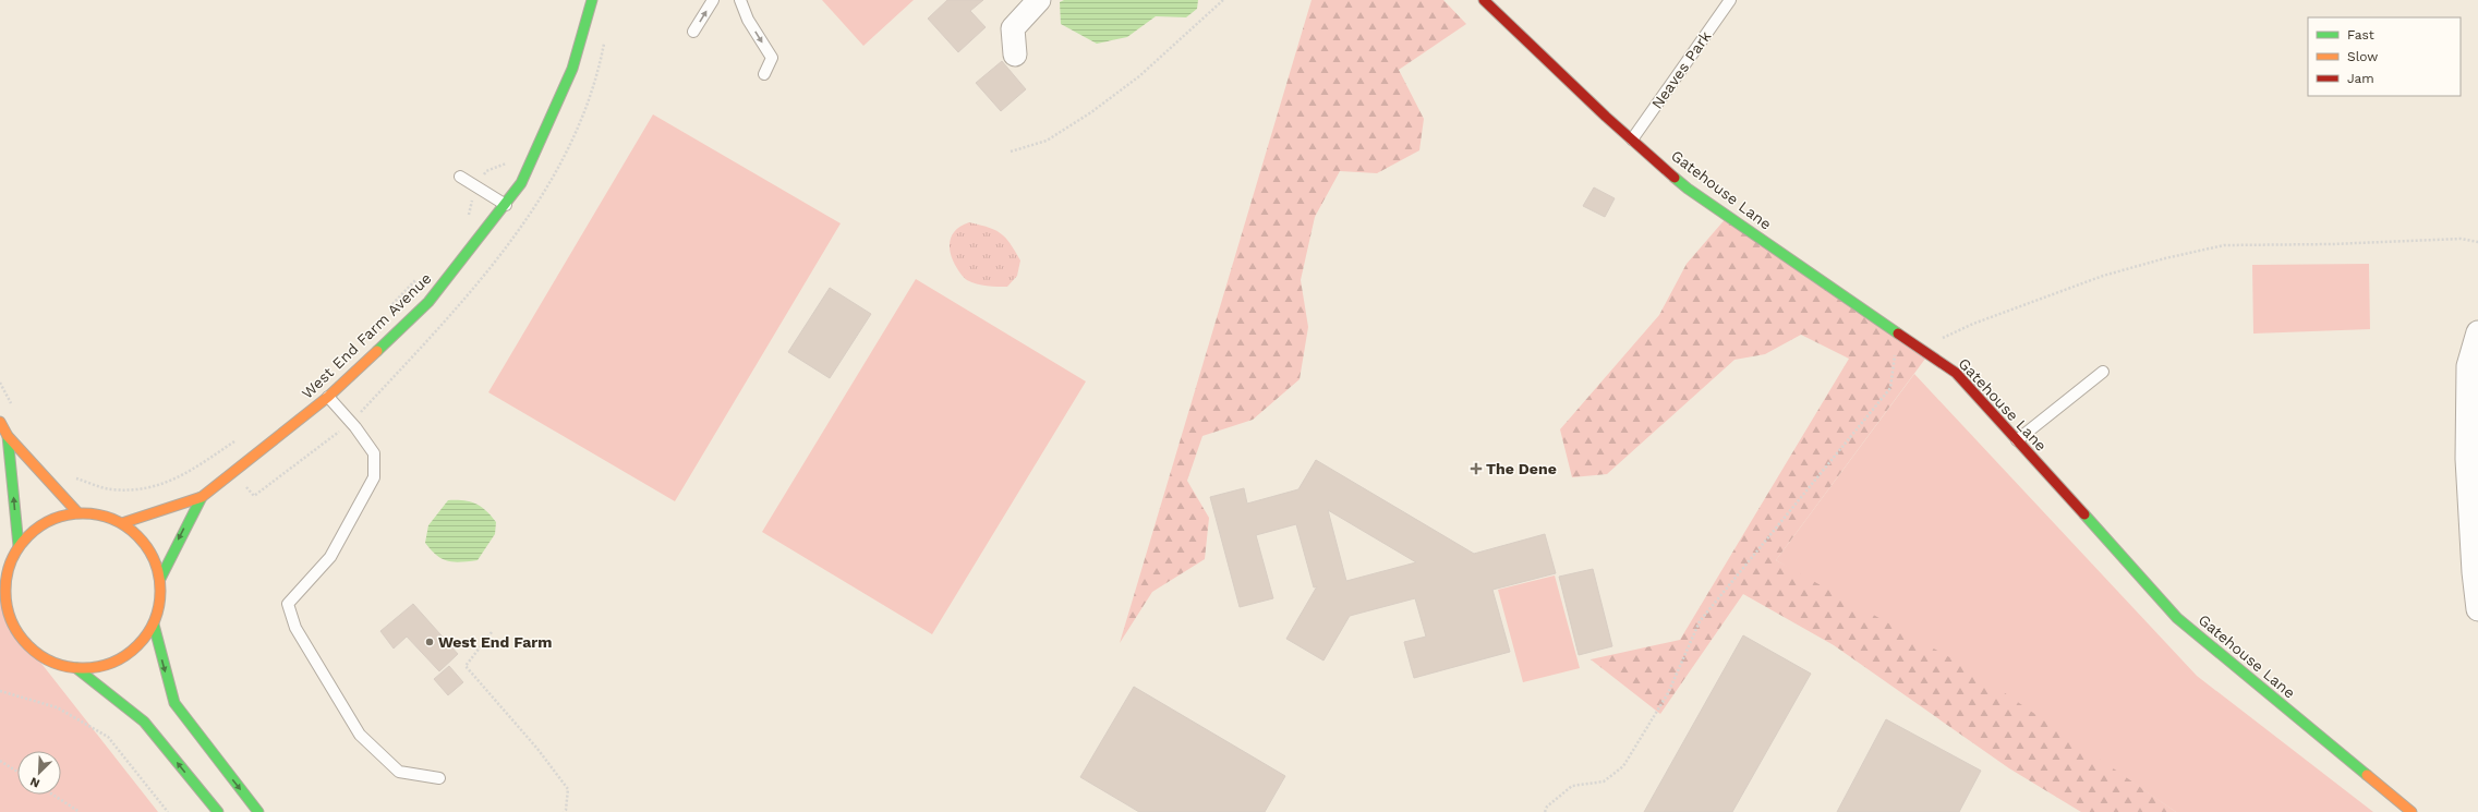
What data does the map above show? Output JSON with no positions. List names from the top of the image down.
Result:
{
  "streets": {
    "street": ["Gatehouse Lane", "West End Farm Avenue"],
    "lane": ["Neaves Park"]
  },
  "crossings": [
    ["Neaves Park", "Gatehouse Lane"]
  ],
  "places": {
    "health": ["The Dene"],
    "other": ["West End Farm"]
  },
  "legend": ["Fast", "Slow", "Jam"],
  "north": "bottom left"
}
